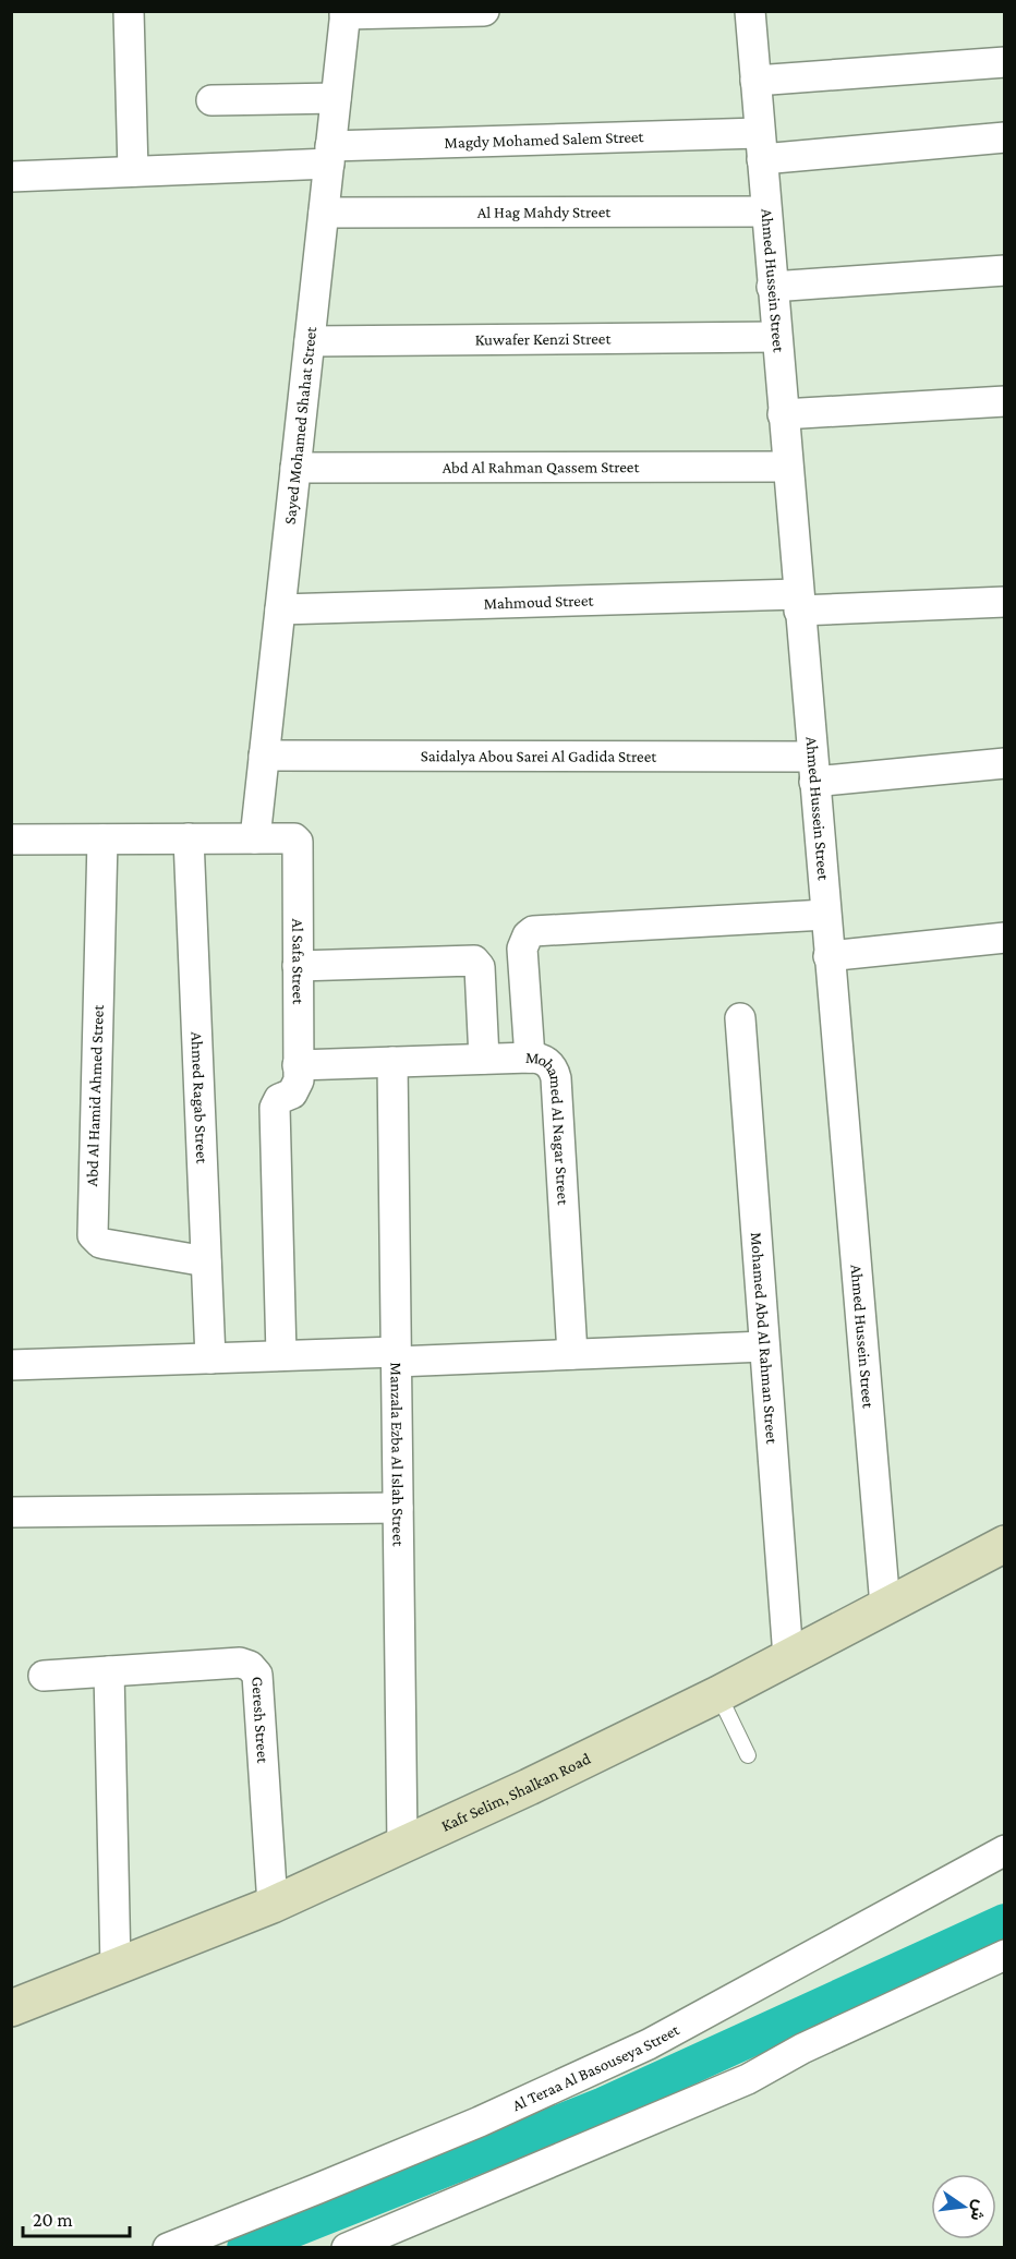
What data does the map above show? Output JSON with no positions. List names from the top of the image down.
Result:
{
  "streets": {
    "street": [
      "Magdy Mohamed Salem Street",
      "Al Hag Mahdy Street",
      "Ahmed Hussein Street",
      "Kuwafer Kenzi Street",
      "Sayed Mohamed Shahat Street",
      "Abd Al Rahman Qassem Street",
      "Mahmoud Street",
      "Saidalya Abou Sarei Al Gadida Street",
      "Al Safa Street",
      "Abd Al Hamid Ahmed Street",
      "Ahmed Ragab Street",
      "Mohamed Al Nagar Street",
      "Mohamed Abd Al Rahman Street",
      "Manzala Ezba Al Islah Street",
      "Geresh Street",
      "Kafr Selim, Shalkan Road",
      "Al Teraa Al Basouseya Street"
    ]
  },
  "crossings": [
    ["Magdy Mohamed Salem Street", "Ahmed Hussein Street"],
    ["Magdy Mohamed Salem Street", "Sayed Mohamed Shahat Street"],
    ["Al Hag Mahdy Street", "Ahmed Hussein Street"],
    ["Al Hag Mahdy Street", "Sayed Mohamed Shahat Street"],
    ["Ahmed Hussein Street", "Kuwafer Kenzi Street"],
    ["Ahmed Hussein Street", "Abd Al Rahman Qassem Street"],
    ["Ahmed Hussein Street", "Mahmoud Street"],
    ["Ahmed Hussein Street", "Saidalya Abou Sarei Al Gadida Street"],
    ["Ahmed Hussein Street", "Kafr Selim, Shalkan Road"],
    ["Kuwafer Kenzi Street", "Sayed Mohamed Shahat Street"],
    ["Sayed Mohamed Shahat Street", "Abd Al Rahman Qassem Street"],
    ["Sayed Mohamed Shahat Street", "Mahmoud Street"],
    ["Sayed Mohamed Shahat Street", "Saidalya Abou Sarei Al Gadida Street"],
    ["Sayed Mohamed Shahat Street", "Al Safa Street"],
    ["Al Safa Street", "Abd Al Hamid Ahmed Street"],
    ["Al Safa Street", "Ahmed Ragab Street"],
    ["Al Safa Street", "Mohamed Al Nagar Street"],
    ["Abd Al Hamid Ahmed Street", "Ahmed Ragab Street"],
    ["Mohamed Al Nagar Street", "Manzala Ezba Al Islah Street"],
    ["Mohamed Abd Al Rahman Street", "Kafr Selim, Shalkan Road"],
    ["Manzala Ezba Al Islah Street", "Kafr Selim, Shalkan Road"],
    ["Geresh Street", "Kafr Selim, Shalkan Road"]
  ],
  "scale_bar": "20 m",
  "north": "right"
}
